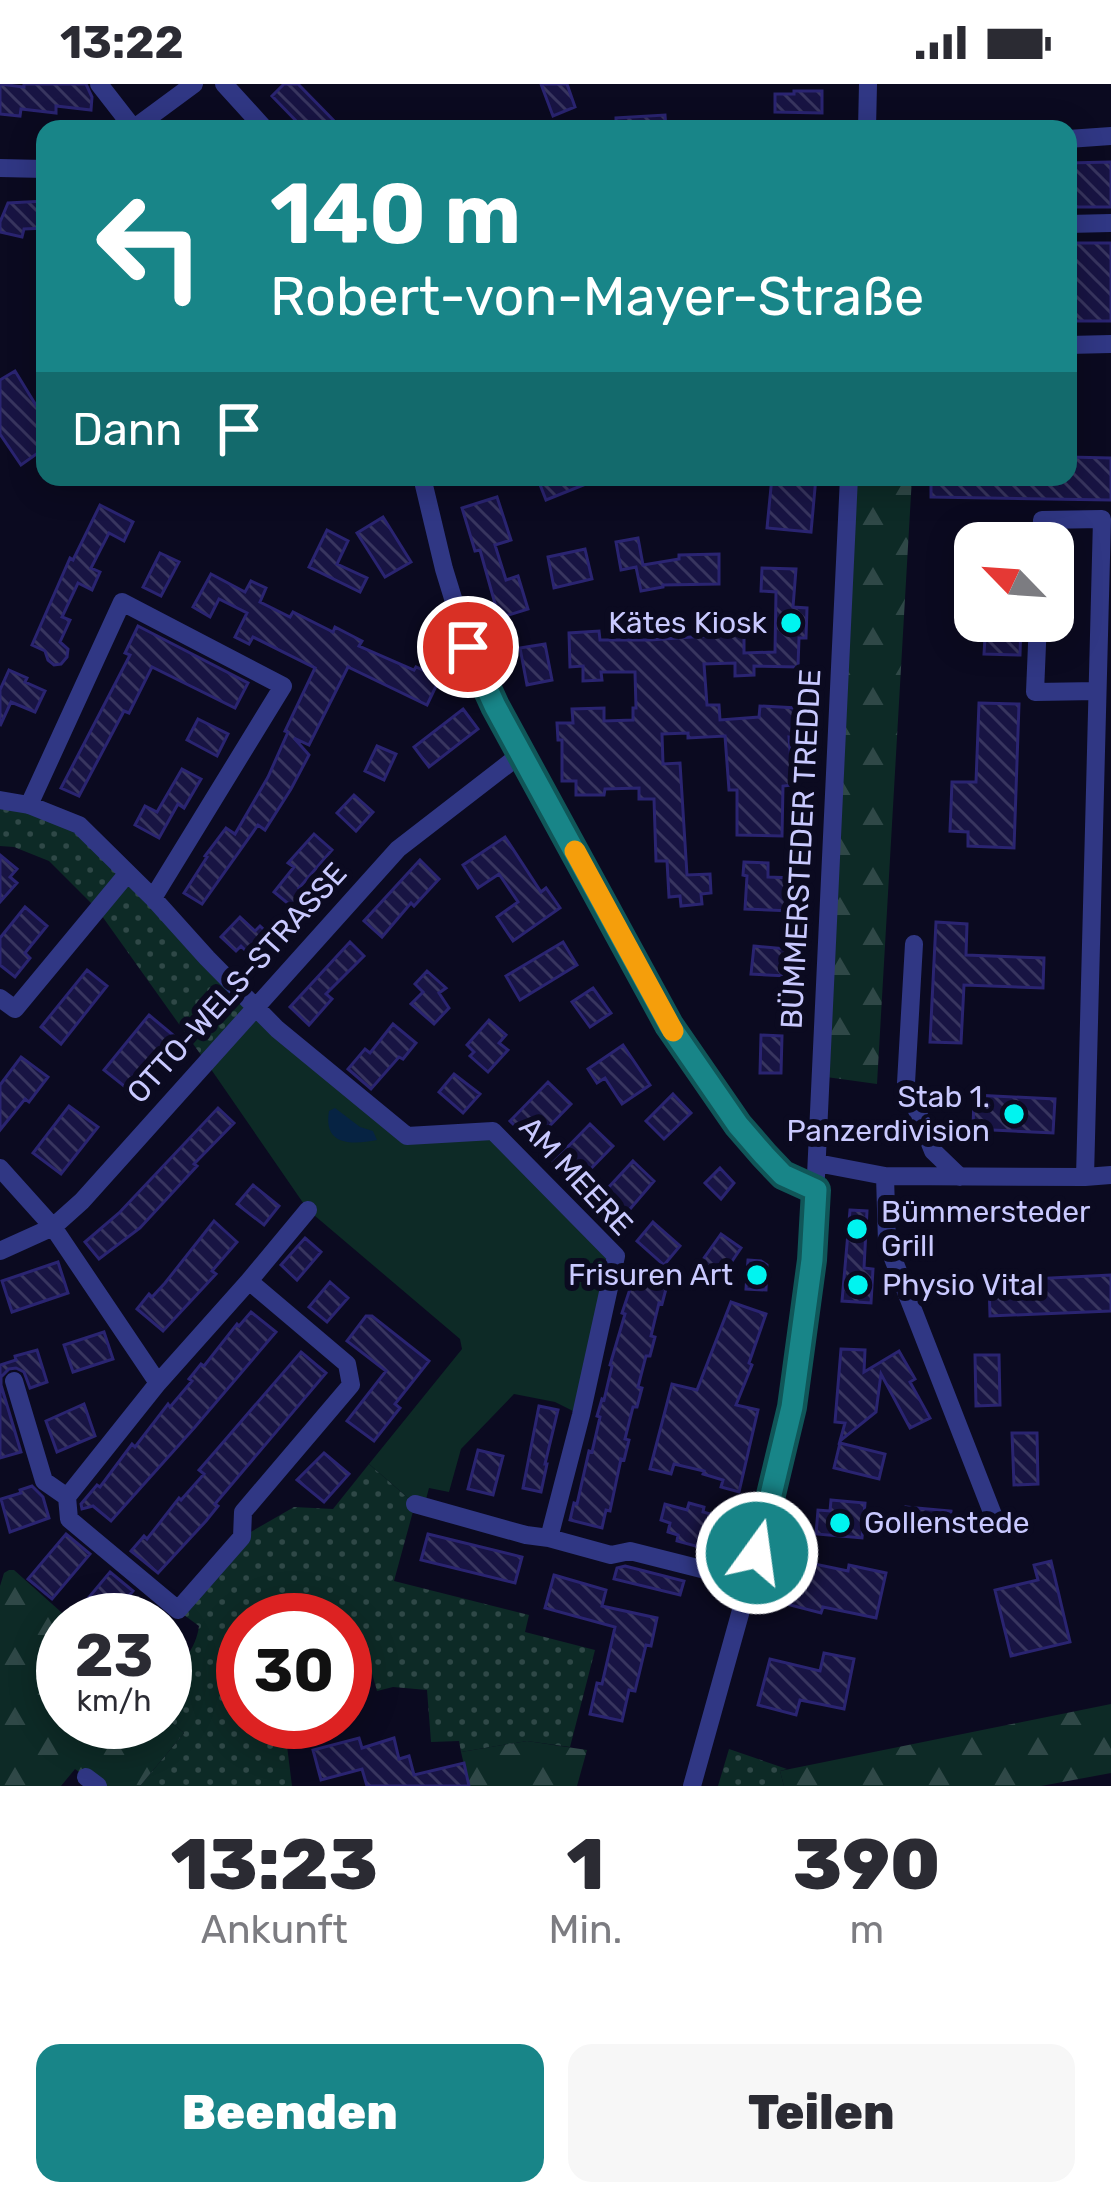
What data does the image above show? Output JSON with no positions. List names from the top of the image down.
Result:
{
  "streets": {
    "street": ["BÜMMERSTEDER TREDDE", "OTTO-WELS-STRASSE", "AM MEERE"]
  },
  "crossings": [
    ["OTTO-WELS-STRASSE", "AM MEERE"]
  ],
  "places": [
    "Kätes Kiosk",
    "Stab 1. Panzerdivision",
    "Bümmersteder Grill",
    "Frisuren Art",
    "Physio Vital",
    "Gollenstede"
  ],
  "north": "top left",
  "page": {
    "status": "13:22",
    "turn": ["140 m", "Robert-von-Mayer-Straße"],
    "then": "Dann",
    "speed": "23 km/h",
    "limit": "30",
    "eta": [
      "13:23",
      "Ankunft",
      "1",
      "Min.",
      "390",
      "m"
    ],
    "buttons": ["Beenden", "Teilen"]
  }
}
